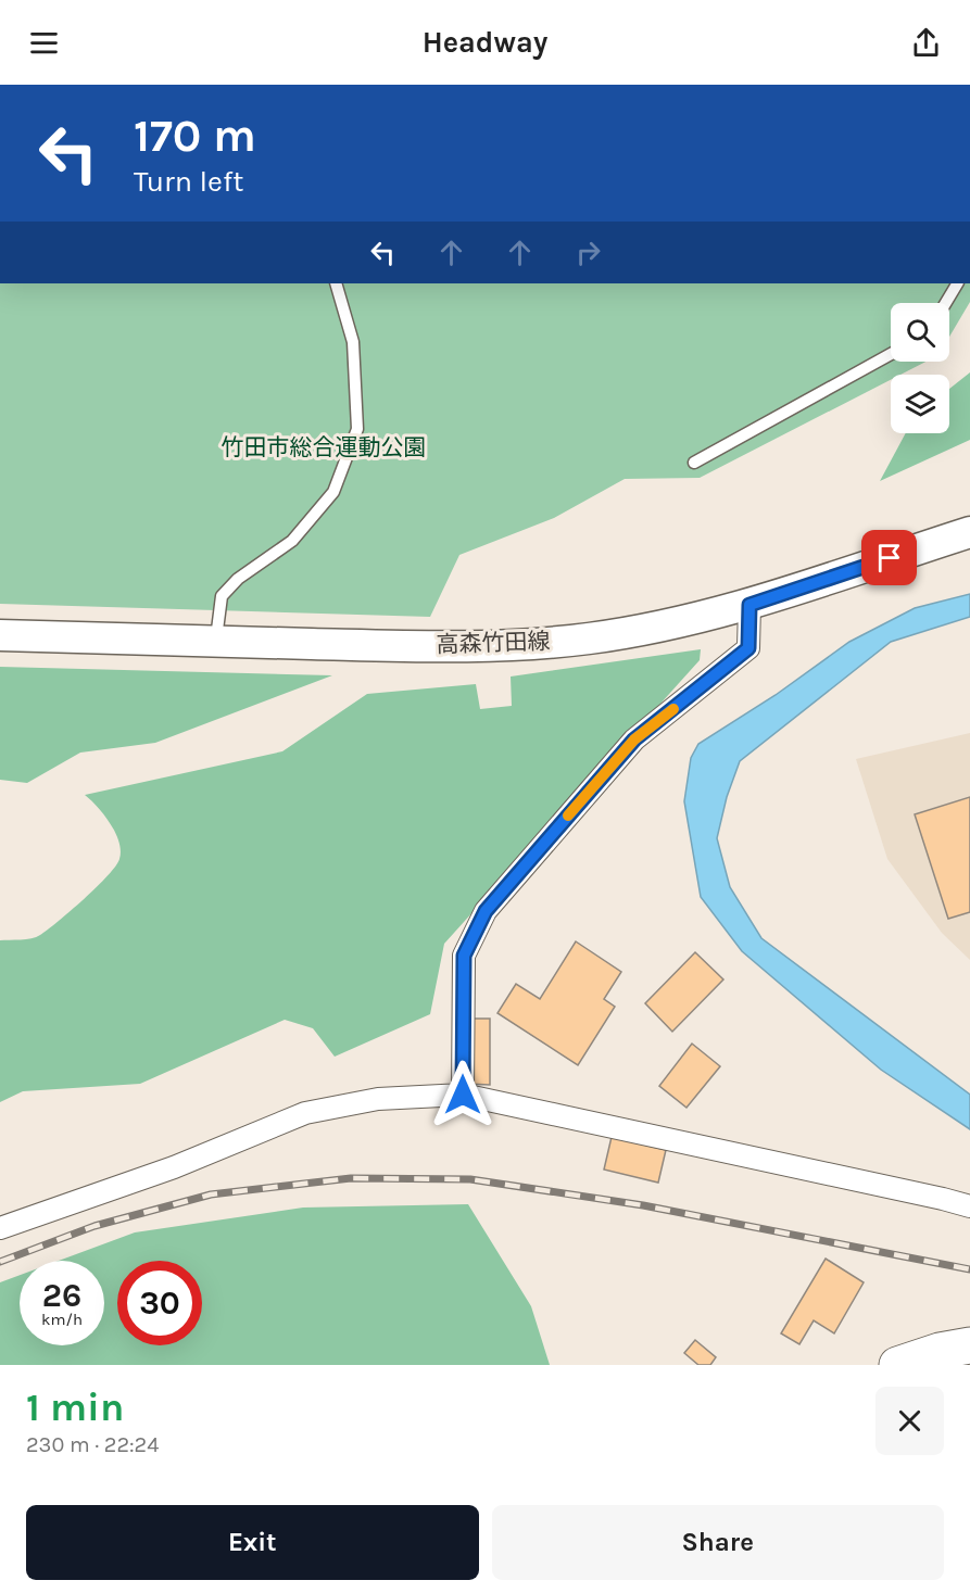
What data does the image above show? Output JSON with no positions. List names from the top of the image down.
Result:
{
  "streets": {
    "main road": ["高森竹田線"]
  },
  "parks": ["竹田市総合運動公園"],
  "page": {
    "header": "Headway",
    "turn": ["170 m", "Turn left"],
    "speed": "26 km/h",
    "limit": "30",
    "heading": ["1 min", "230 m · 22:24"],
    "buttons": ["Exit", "Share"]
  }
}
